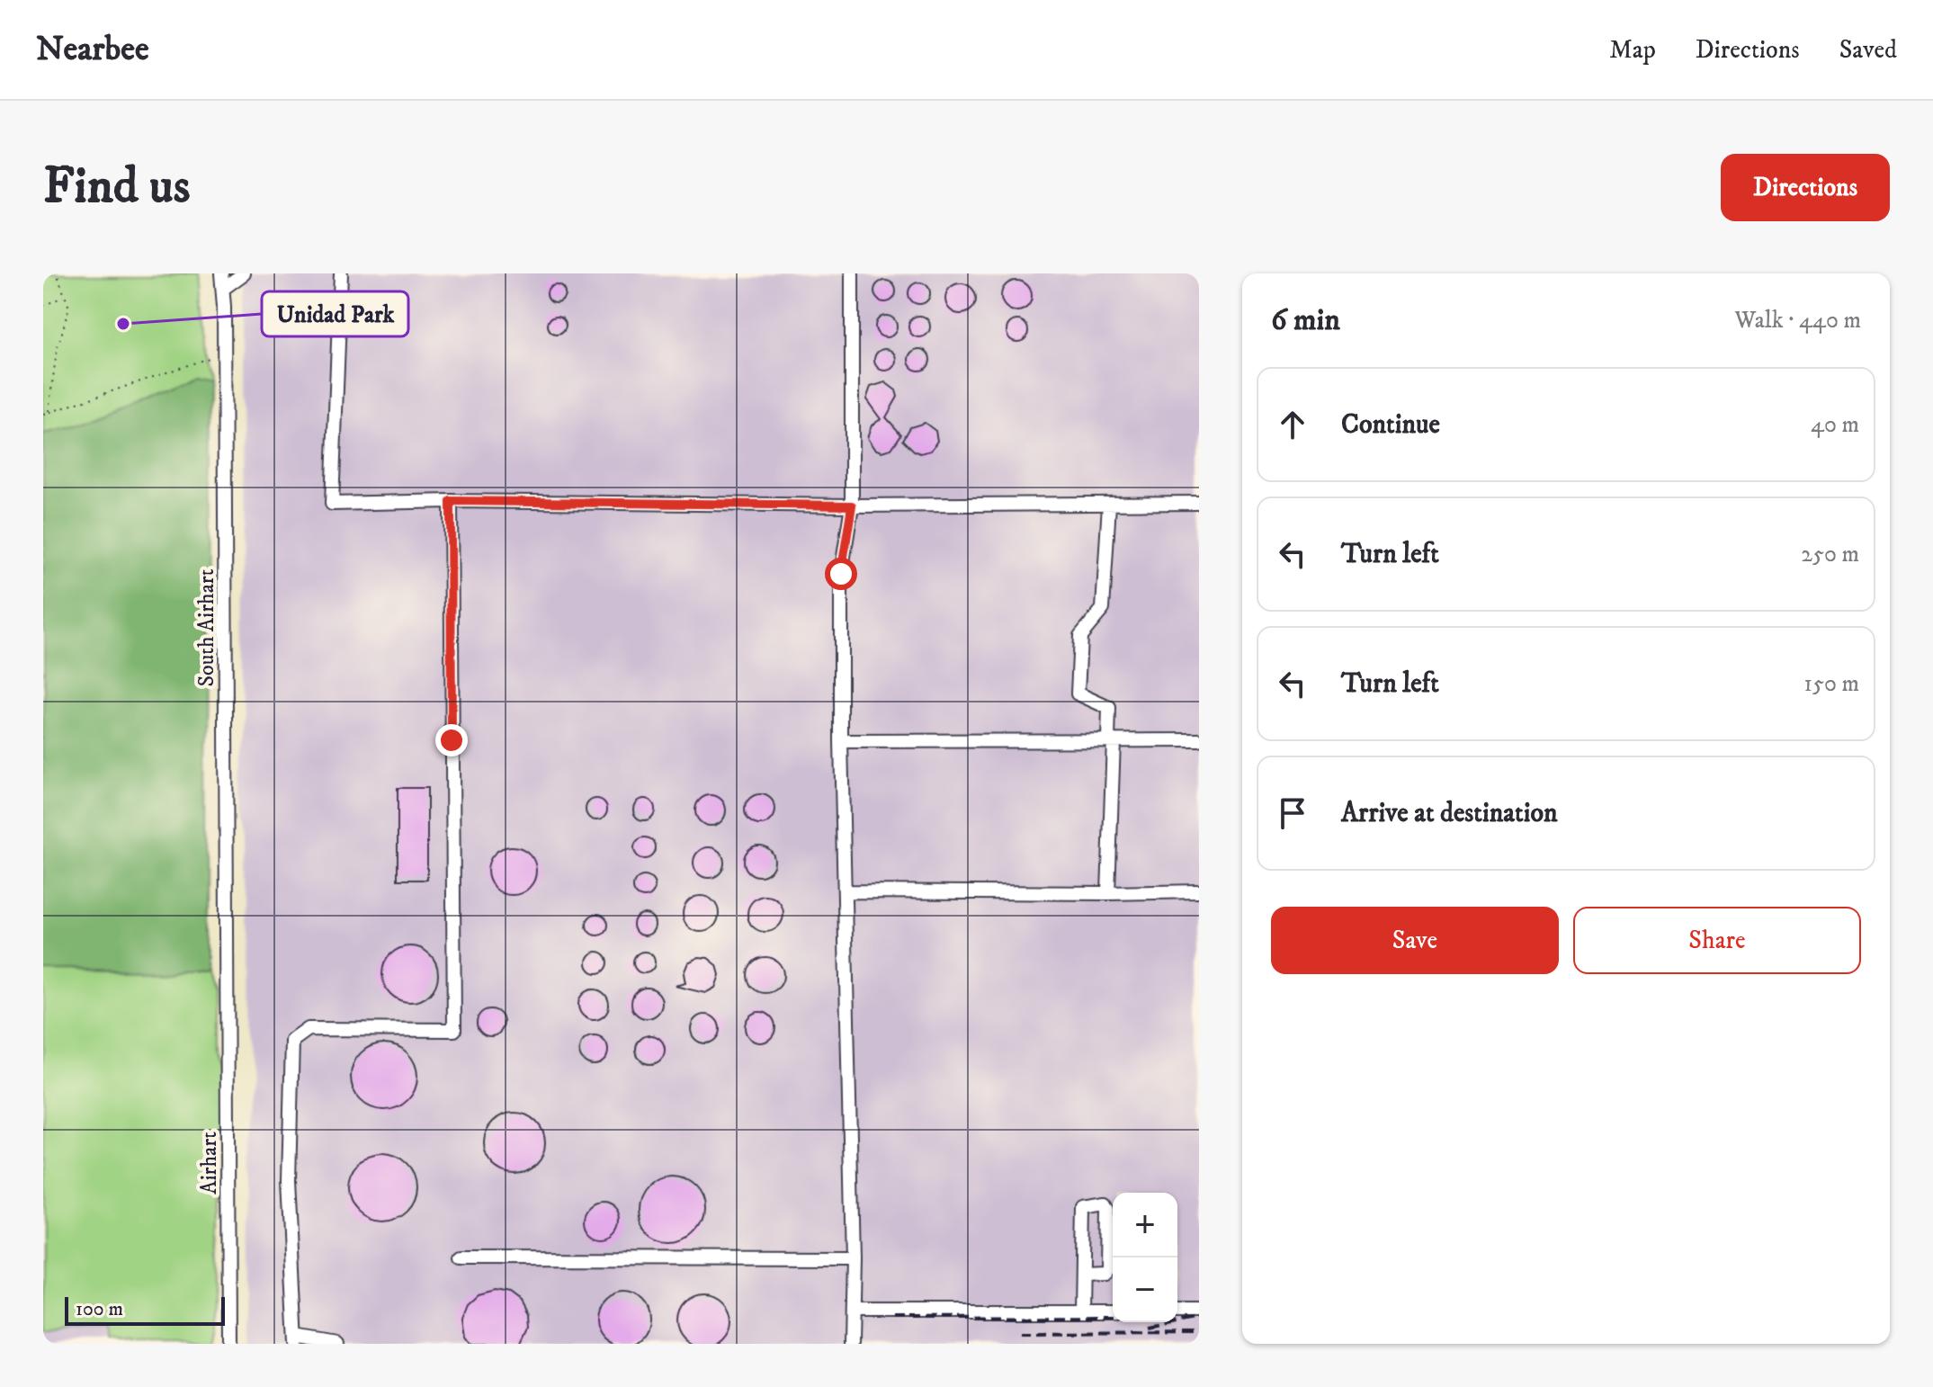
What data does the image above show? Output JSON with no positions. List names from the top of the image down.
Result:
{
  "streets": {
    "street": ["South Airhart", "Airhart"]
  },
  "crossings": [
    ["South Airhart", "Airhart"]
  ],
  "places": ["Unidad Park"],
  "scale_bar": "100 m",
  "page": {
    "header": "Nearbee",
    "nav": ["Map", "Directions", "Saved"],
    "buttons": [
      "Directions",
      ["Save", "Share"]
    ],
    "title": "Find us",
    "heading": ["6 min", "Walk · 440 m"],
    "list": [
      ["Continue", "40 m"],
      ["Turn left", "250 m"],
      ["Turn left", "150 m"],
      "Arrive at destination"
    ],
    "map_buttons": ["+", "−"],
    "scale": "100 m"
  }
}
